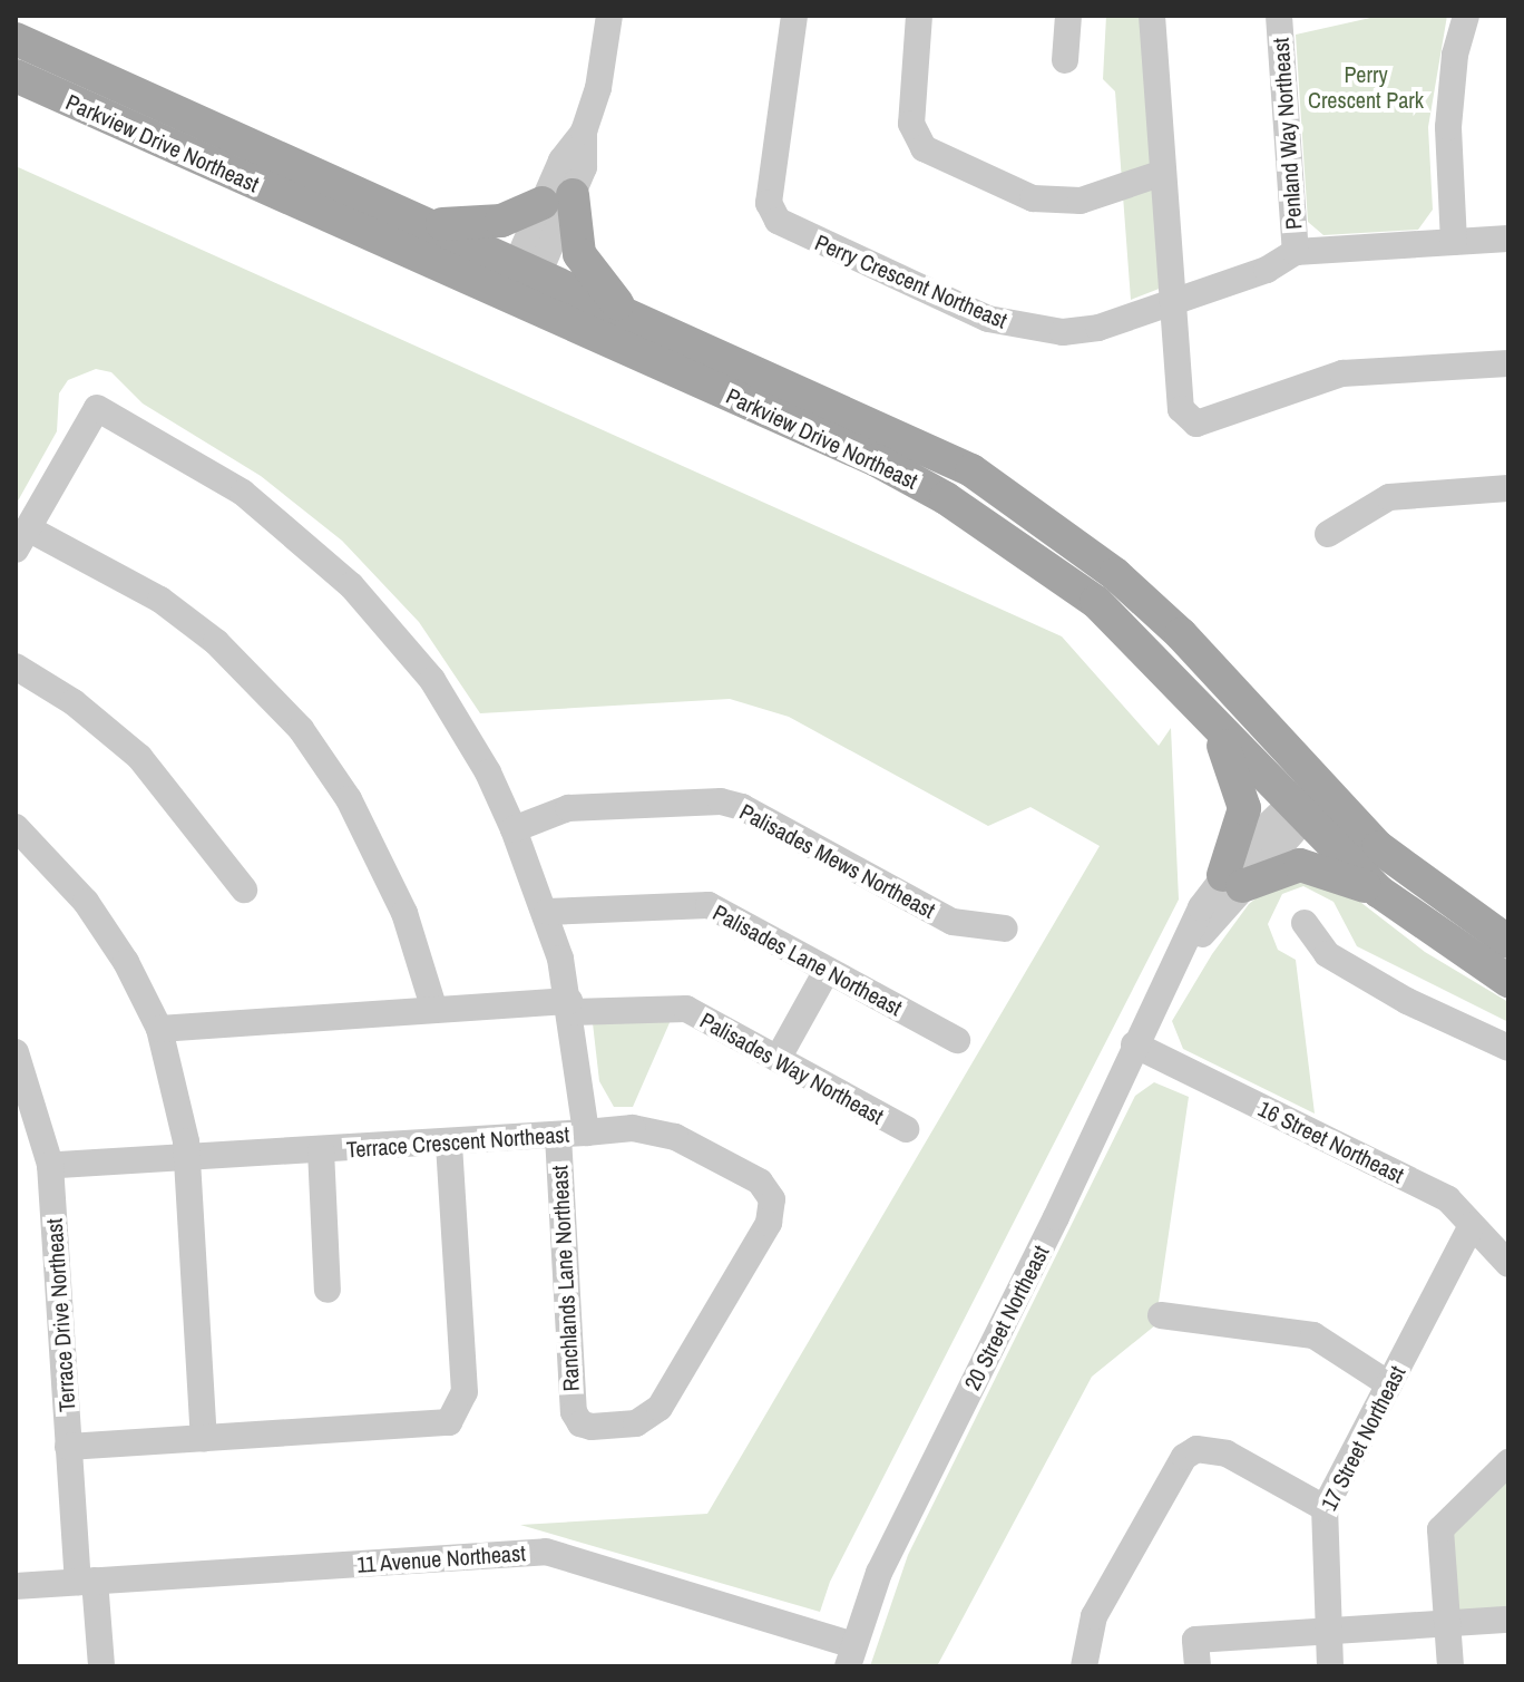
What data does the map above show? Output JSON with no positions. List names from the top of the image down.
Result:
{
  "streets": {
    "main road": ["Parkview Drive Northeast"],
    "street": [
      "Penland Way Northeast",
      "Perry Crescent Northeast",
      "Palisades Mews Northeast",
      "Palisades Lane Northeast",
      "Palisades Way Northeast",
      "Terrace Crescent Northeast",
      "16 Street Northeast",
      "Ranchlands Lane Northeast",
      "Terrace Drive Northeast",
      "20 Street Northeast",
      "17 Street Northeast",
      "11 Avenue Northeast"
    ]
  },
  "crossings": [
    ["Penland Way Northeast", "Perry Crescent Northeast"],
    ["Parkview Drive Northeast", "20 Street Northeast"],
    ["Palisades Mews Northeast", "Terrace Crescent Northeast"],
    ["Palisades Lane Northeast", "Terrace Crescent Northeast"],
    ["Palisades Way Northeast", "Terrace Crescent Northeast"],
    ["Terrace Crescent Northeast", "Ranchlands Lane Northeast"],
    ["Terrace Crescent Northeast", "Terrace Drive Northeast"],
    ["16 Street Northeast", "20 Street Northeast"],
    ["16 Street Northeast", "17 Street Northeast"],
    ["Terrace Drive Northeast", "11 Avenue Northeast"],
    ["20 Street Northeast", "11 Avenue Northeast"]
  ],
  "parks": ["Perry Crescent Park"]
}
